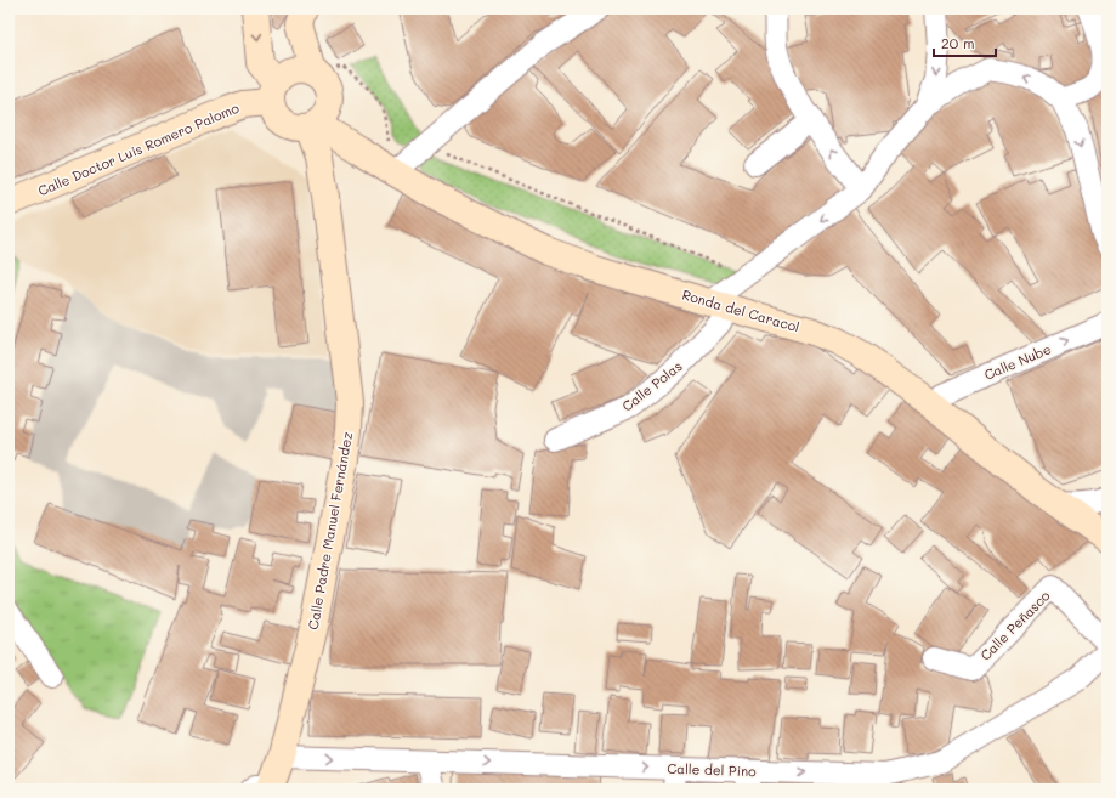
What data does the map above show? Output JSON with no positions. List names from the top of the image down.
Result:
{
  "streets": {
    "main road": ["Calle Doctor Luis Romero Palomo", "Ronda del Caracol", "Calle Padre Manuel Fernández"],
    "street": [
      "Calle Nube",
      "Calle Polas",
      "Calle Peñasco",
      "Calle del Pino"
    ]
  },
  "crossings": [
    ["Calle Doctor Luis Romero Palomo", "Ronda del Caracol"],
    ["Calle Doctor Luis Romero Palomo", "Calle Padre Manuel Fernández"],
    ["Ronda del Caracol", "Calle Nube"],
    ["Ronda del Caracol", "Calle Polas"],
    ["Ronda del Caracol", "Calle Padre Manuel Fernández"],
    ["Calle Padre Manuel Fernández", "Calle del Pino"]
  ],
  "one_way": ["Calle Nube", "Calle del Pino"],
  "scale_bar": "20 m"
}
